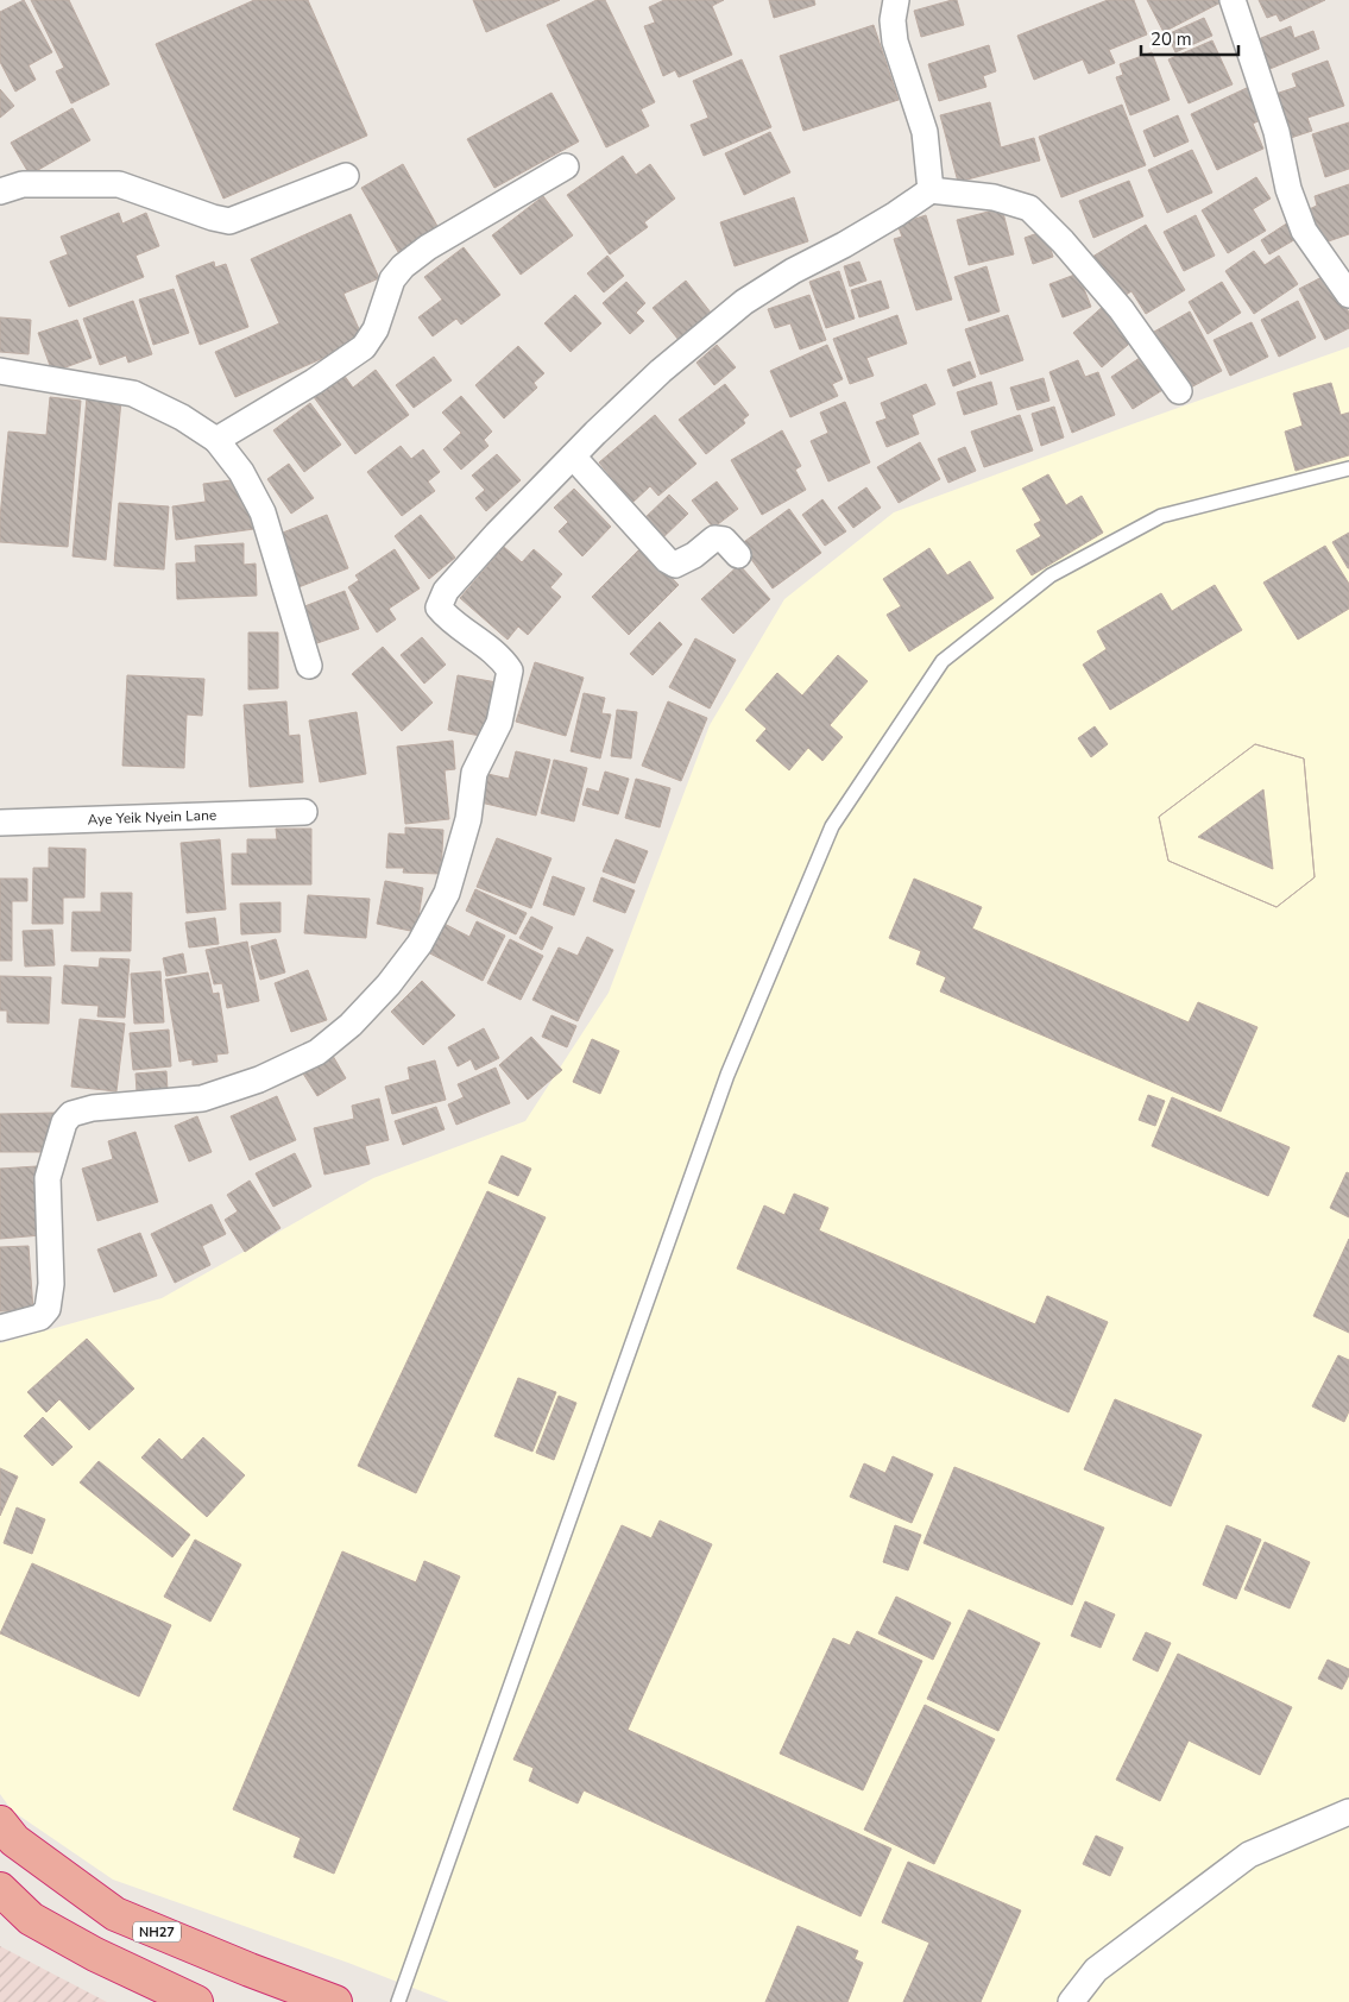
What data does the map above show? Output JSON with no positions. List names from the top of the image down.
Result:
{
  "streets": {
    "highway": ["NH27"],
    "street": ["Aye Yeik Nyein Lane"]
  },
  "scale_bar": "20 m"
}
